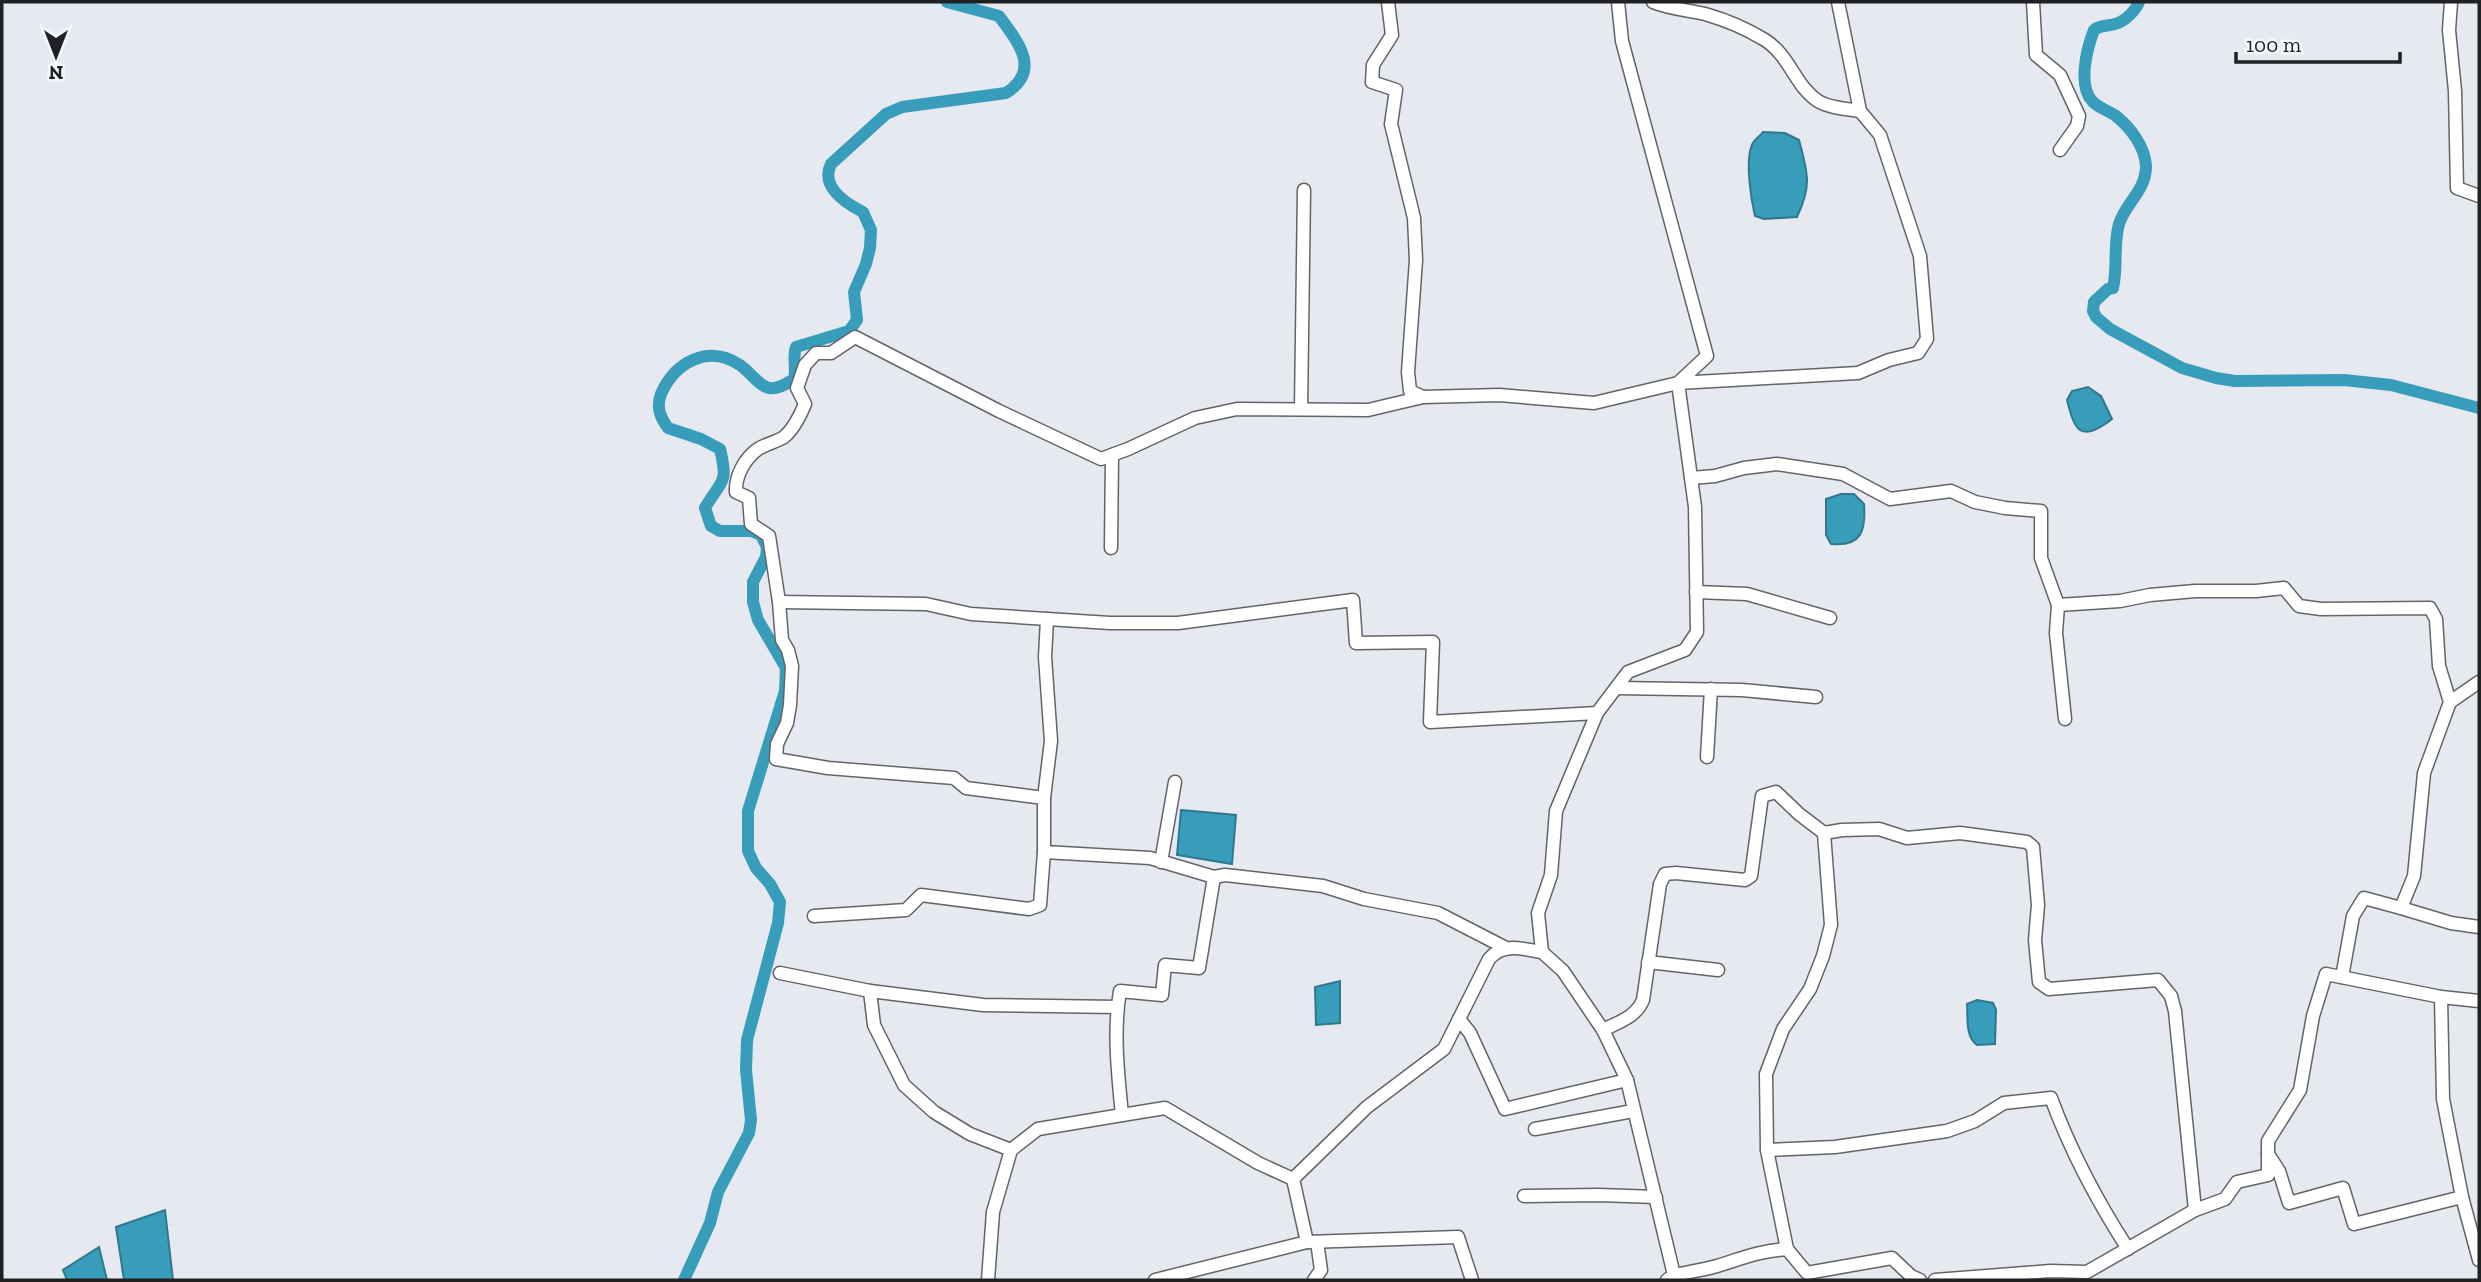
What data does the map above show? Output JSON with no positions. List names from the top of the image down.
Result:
{
  "scale_bar": "100 m",
  "north": "bottom"
}
